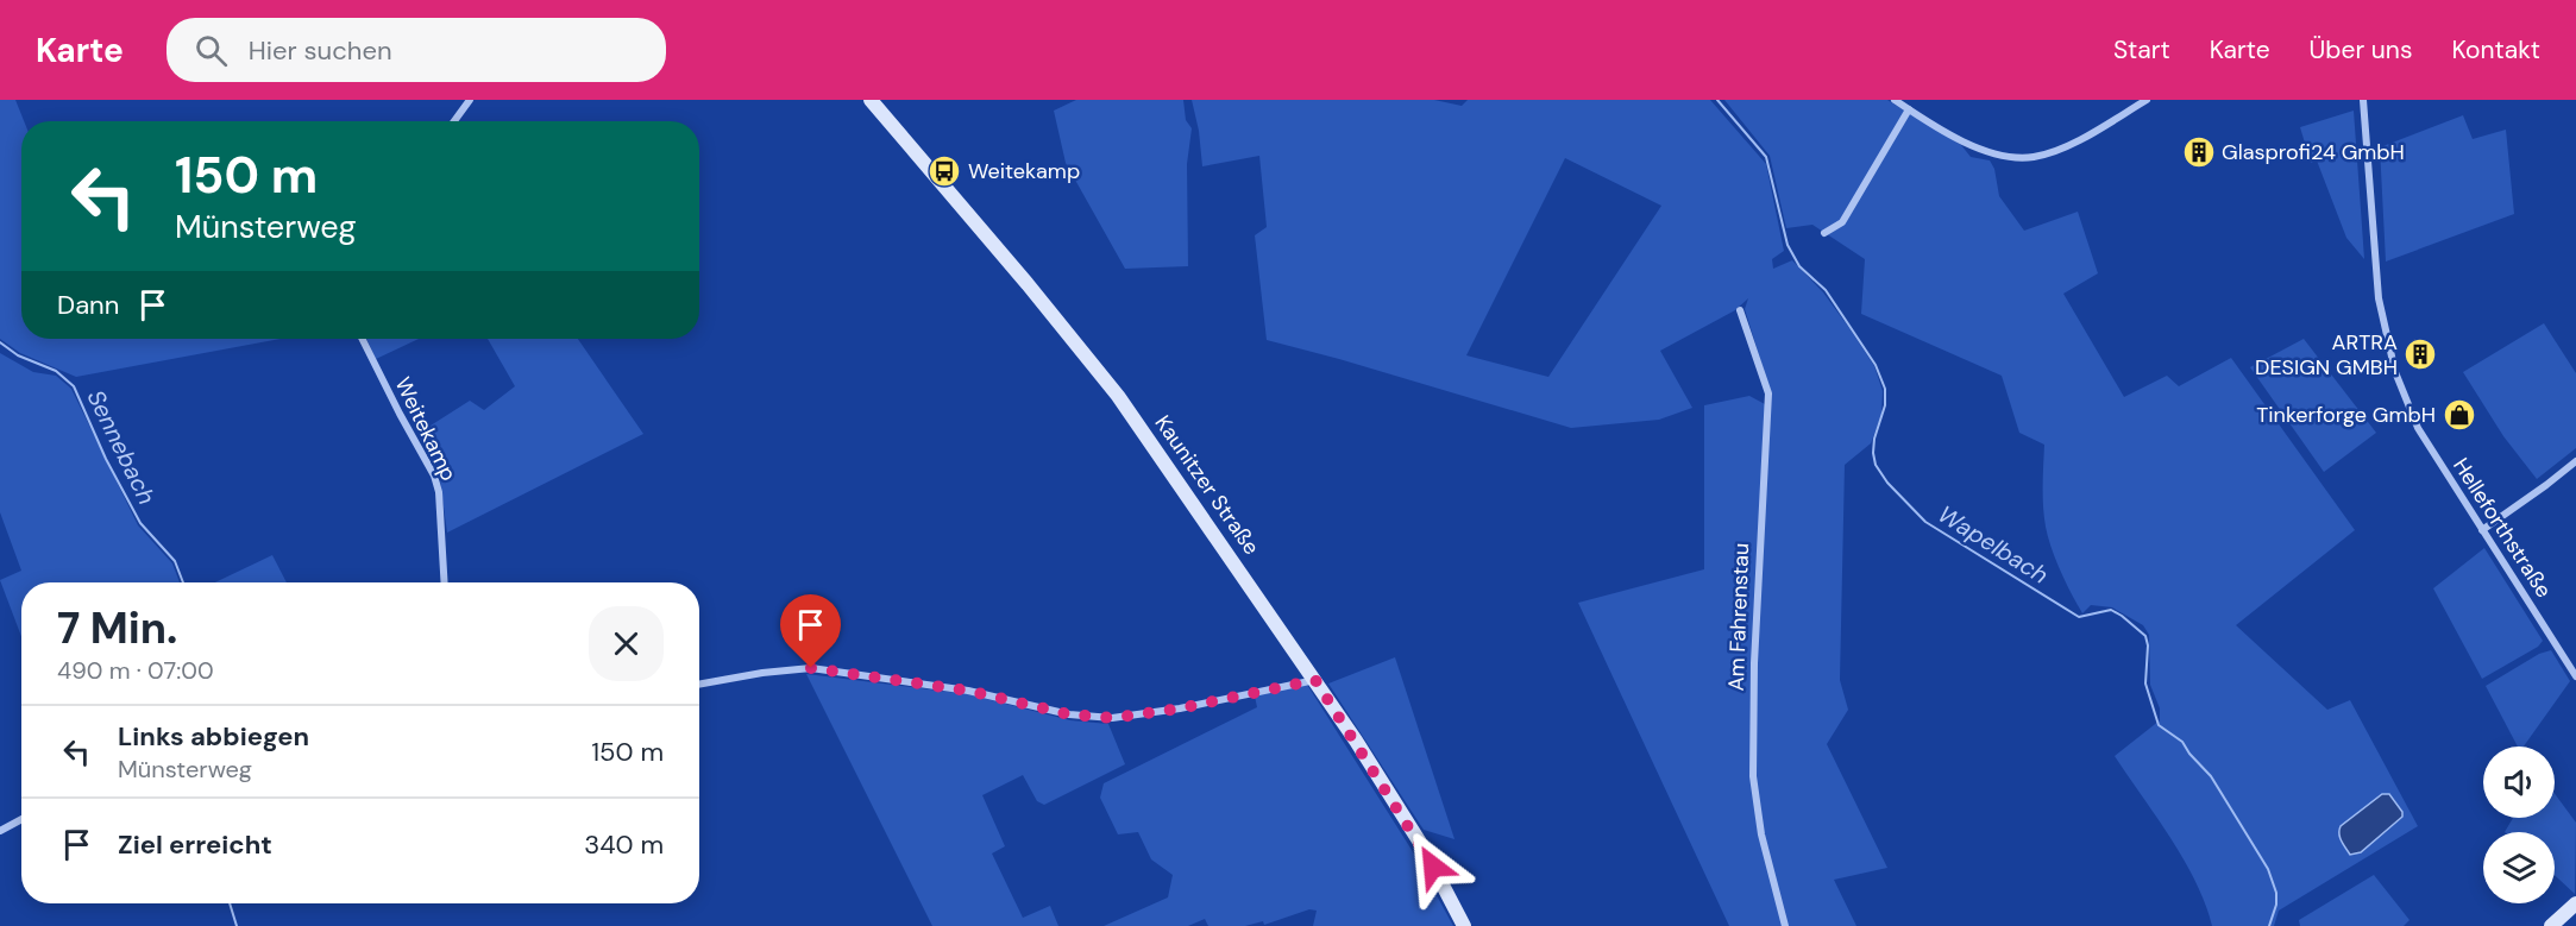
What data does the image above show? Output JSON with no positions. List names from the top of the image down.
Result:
{
  "streets": {
    "street": [
      "Weitekamp",
      "Kaunitzer Straße",
      "Helleforthstraße",
      "Am Fahrenstau"
    ]
  },
  "water": ["Sennebach", "Wapelbach"],
  "places": {
    "building": ["Glasprofi24 GmbH", "ARTRA DESIGN GMBH"],
    "bus stop": ["Weitekamp"],
    "shop": ["Tinkerforge GmbH"]
  },
  "page": {
    "header": "Karte",
    "search": "Hier suchen",
    "nav": [
      "Start",
      "Karte",
      "Über uns",
      "Kontakt"
    ],
    "turn": ["150 m", "Münsterweg"],
    "then": "Dann",
    "heading": ["7 Min.", "490 m · 07:00"],
    "list": [
      {
        "name": "Links abbiegen",
        "note": "Münsterweg",
        "value": "150 m"
      },
      {
        "name": "Ziel erreicht",
        "value": "340 m"
      }
    ]
  }
}
